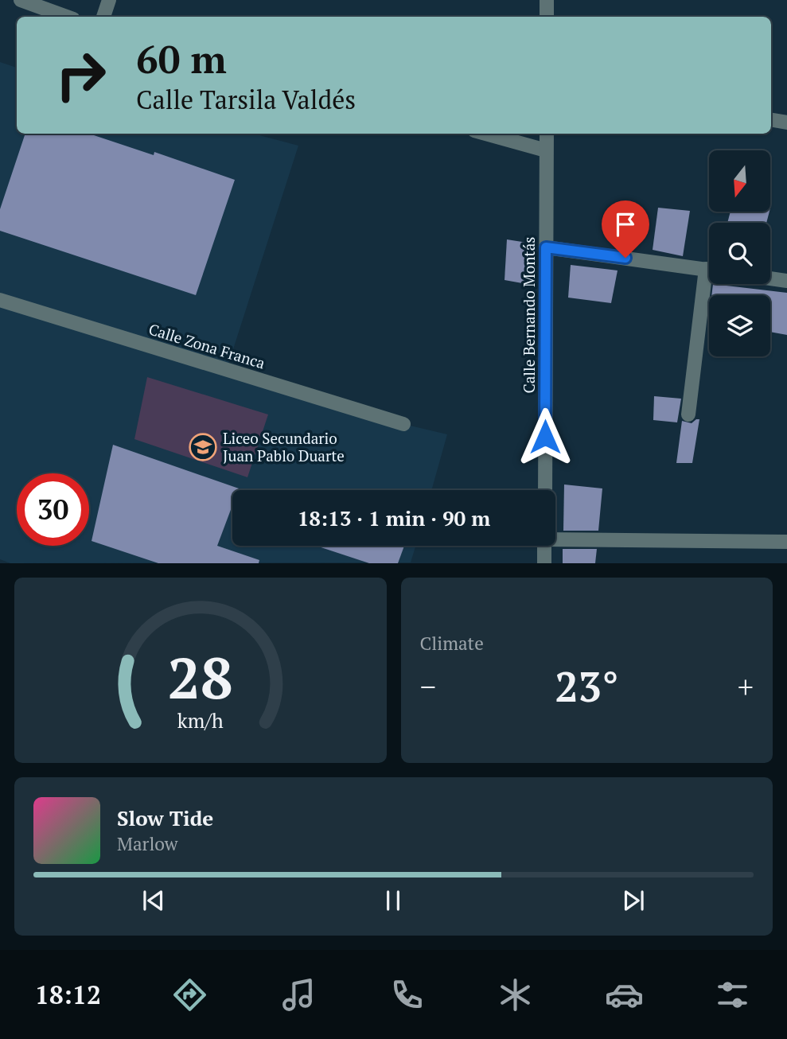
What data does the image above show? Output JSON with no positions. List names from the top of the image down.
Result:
{
  "streets": {
    "street": ["Calle Bernando Montás", "Calle Zona Franca"]
  },
  "places": {
    "school or university": ["Liceo Secundario Juan Pablo Duarte"]
  },
  "north": "bottom",
  "page": {
    "turn": ["60 m", "Calle Tarsila Valdés"],
    "limit": "30",
    "trip": "18:13 · 1 min · 90 m",
    "tile": "Climate",
    "heat": ["−", "23°", "+"],
    "song": ["Slow Tide", "Marlow"],
    "tabs": "18:12",
    "gauge": ["28", "km/h"]
  }
}
